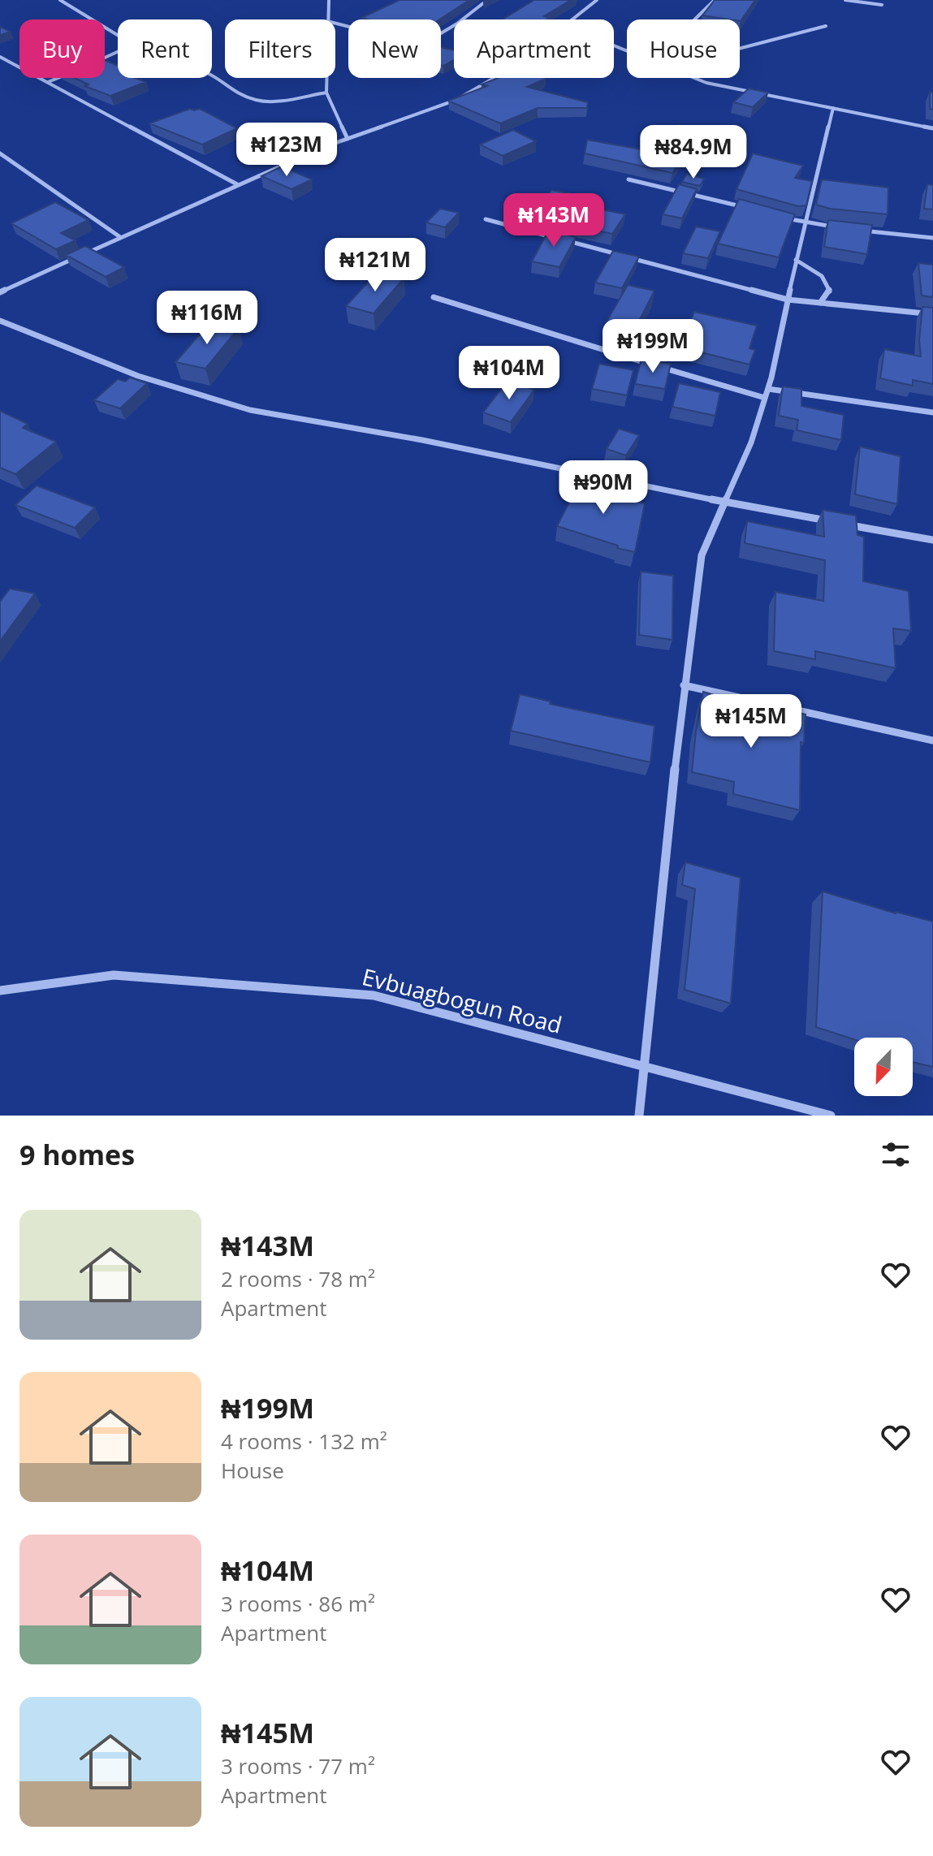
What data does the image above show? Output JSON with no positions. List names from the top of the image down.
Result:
{
  "streets": {
    "street": ["Evbuagbogun Road"]
  },
  "north": "bottom left",
  "page": {
    "chip": [
      "Buy",
      "Rent",
      "Filters",
      "New",
      "Apartment",
      "House"
    ],
    "price": [
      "₦123M",
      "₦84.9M",
      "₦143M",
      "₦121M",
      "₦116M",
      "₦199M",
      "₦104M",
      "₦90M",
      "₦145M"
    ],
    "heading": "9 homes",
    "list": [
      {
        "name": "₦143M",
        "note": "2 rooms · 78 m² · Apartment"
      },
      {
        "name": "₦199M",
        "note": "4 rooms · 132 m² · House"
      },
      {
        "name": "₦104M",
        "note": "3 rooms · 86 m² · Apartment"
      },
      {
        "name": "₦145M",
        "note": "3 rooms · 77 m² · Apartment"
      }
    ]
  }
}
